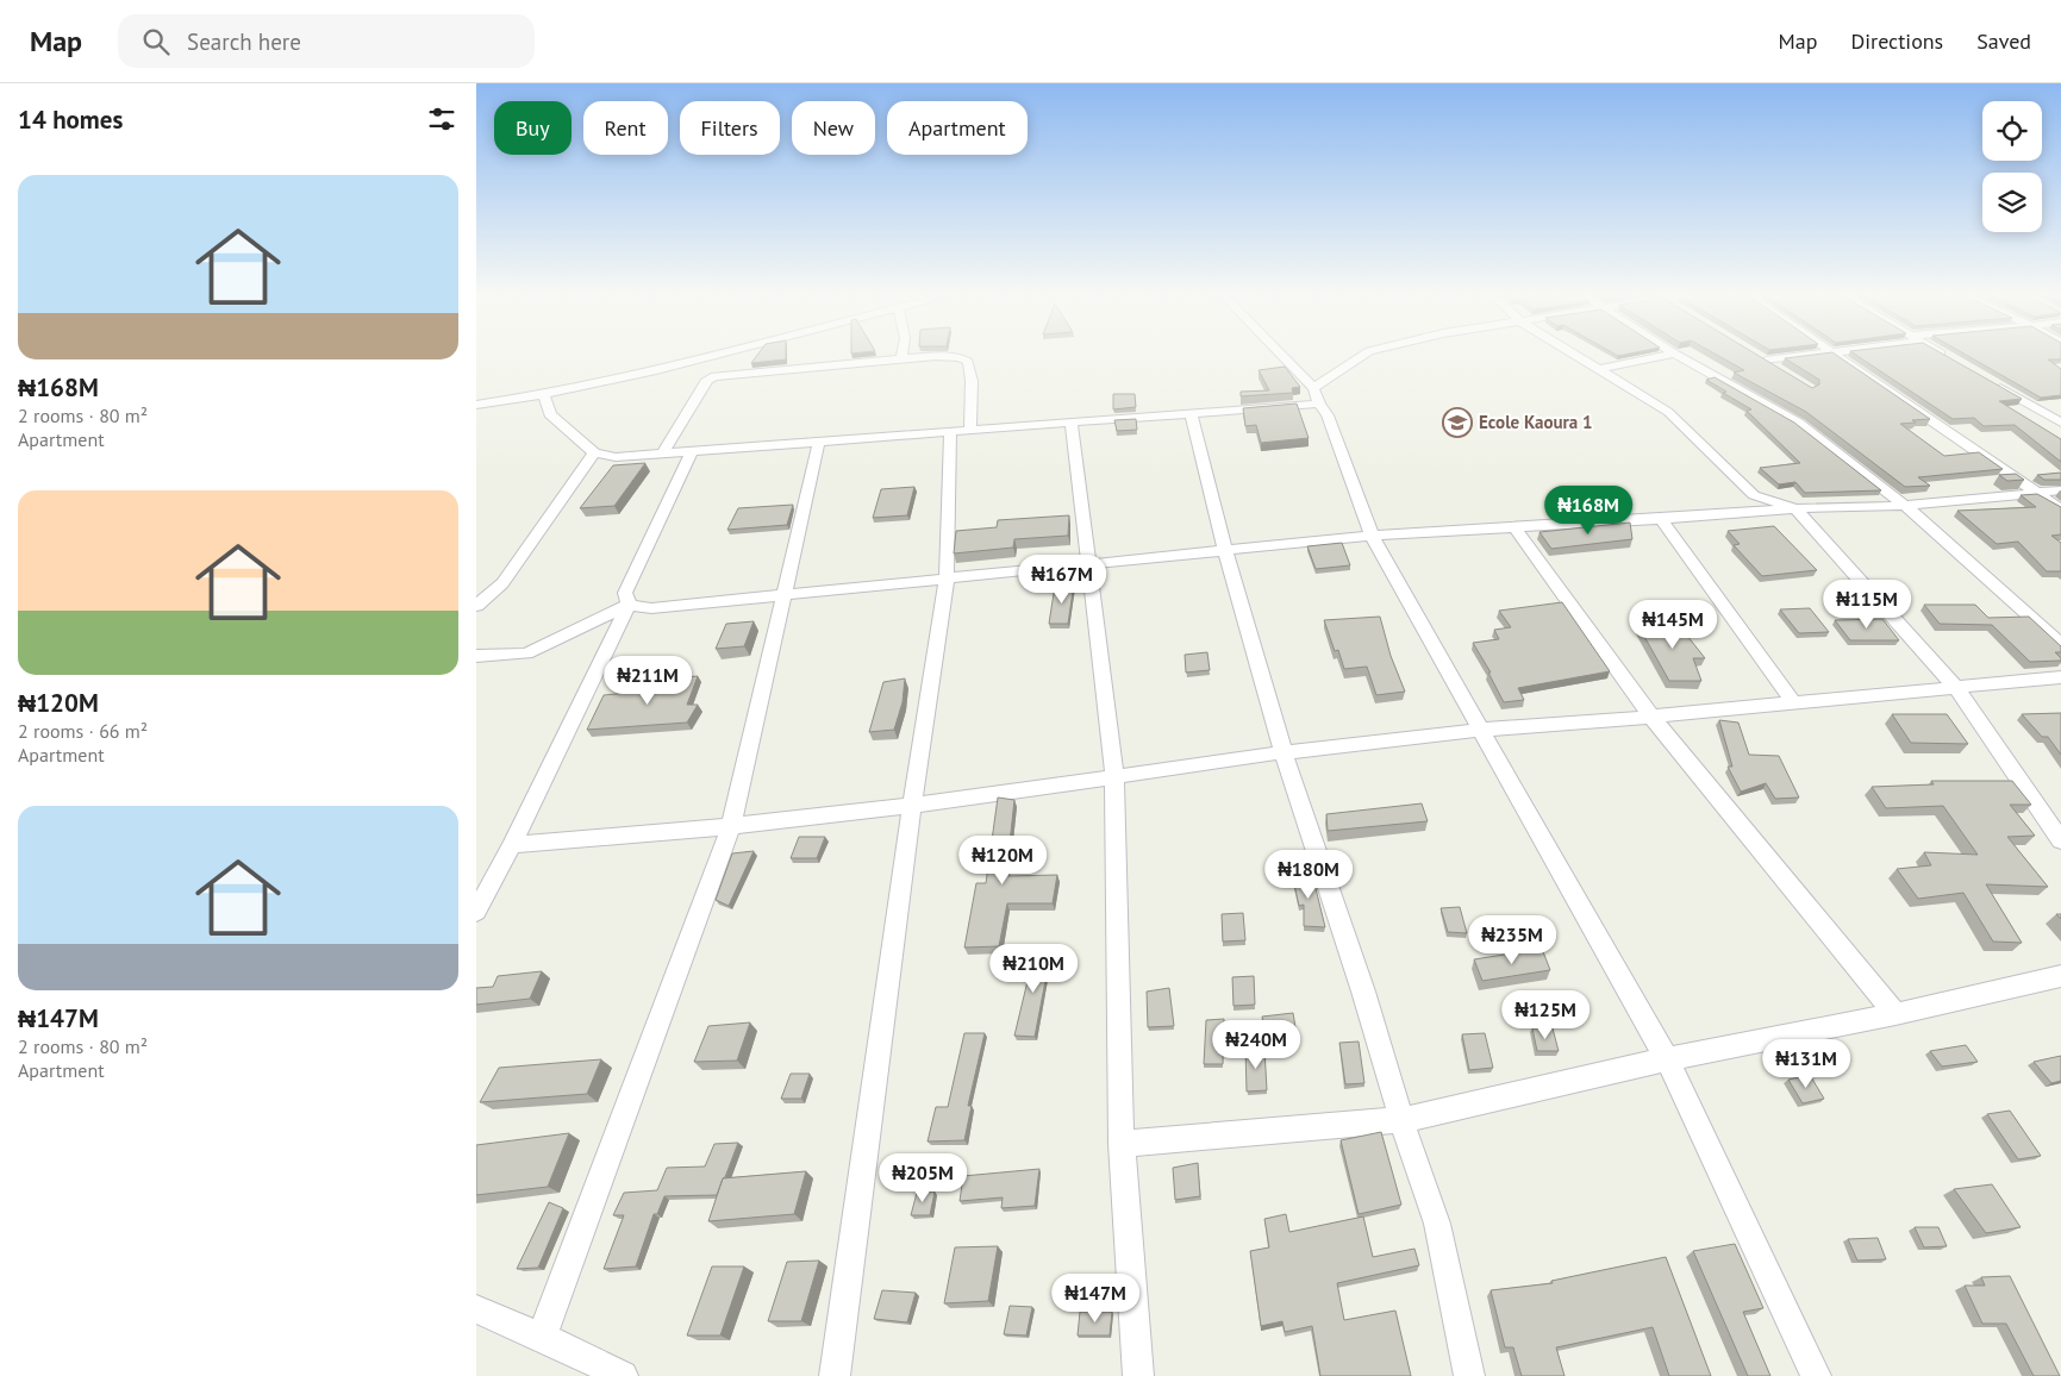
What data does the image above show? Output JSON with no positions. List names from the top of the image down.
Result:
{
  "places": {
    "school or university": ["Ecole Kaoura 1"]
  },
  "page": {
    "header": "Map",
    "search": "Search here",
    "nav": ["Map", "Directions", "Saved"],
    "heading": "14 homes",
    "chip": [
      "Buy",
      "Rent",
      "Filters",
      "New",
      "Apartment"
    ],
    "list": [
      {
        "name": "₦168M",
        "note": "2 rooms · 80 m² · Apartment"
      },
      {
        "name": "₦120M",
        "note": "2 rooms · 66 m² · Apartment"
      },
      {
        "name": "₦147M",
        "note": "2 rooms · 80 m² · Apartment"
      }
    ],
    "price": [
      "₦168M",
      "₦167M",
      "₦115M",
      "₦145M",
      "₦211M",
      "₦120M",
      "₦180M",
      "₦235M",
      "₦210M",
      "₦125M",
      "₦240M",
      "₦131M",
      "₦205M",
      "₦147M"
    ]
  }
}
